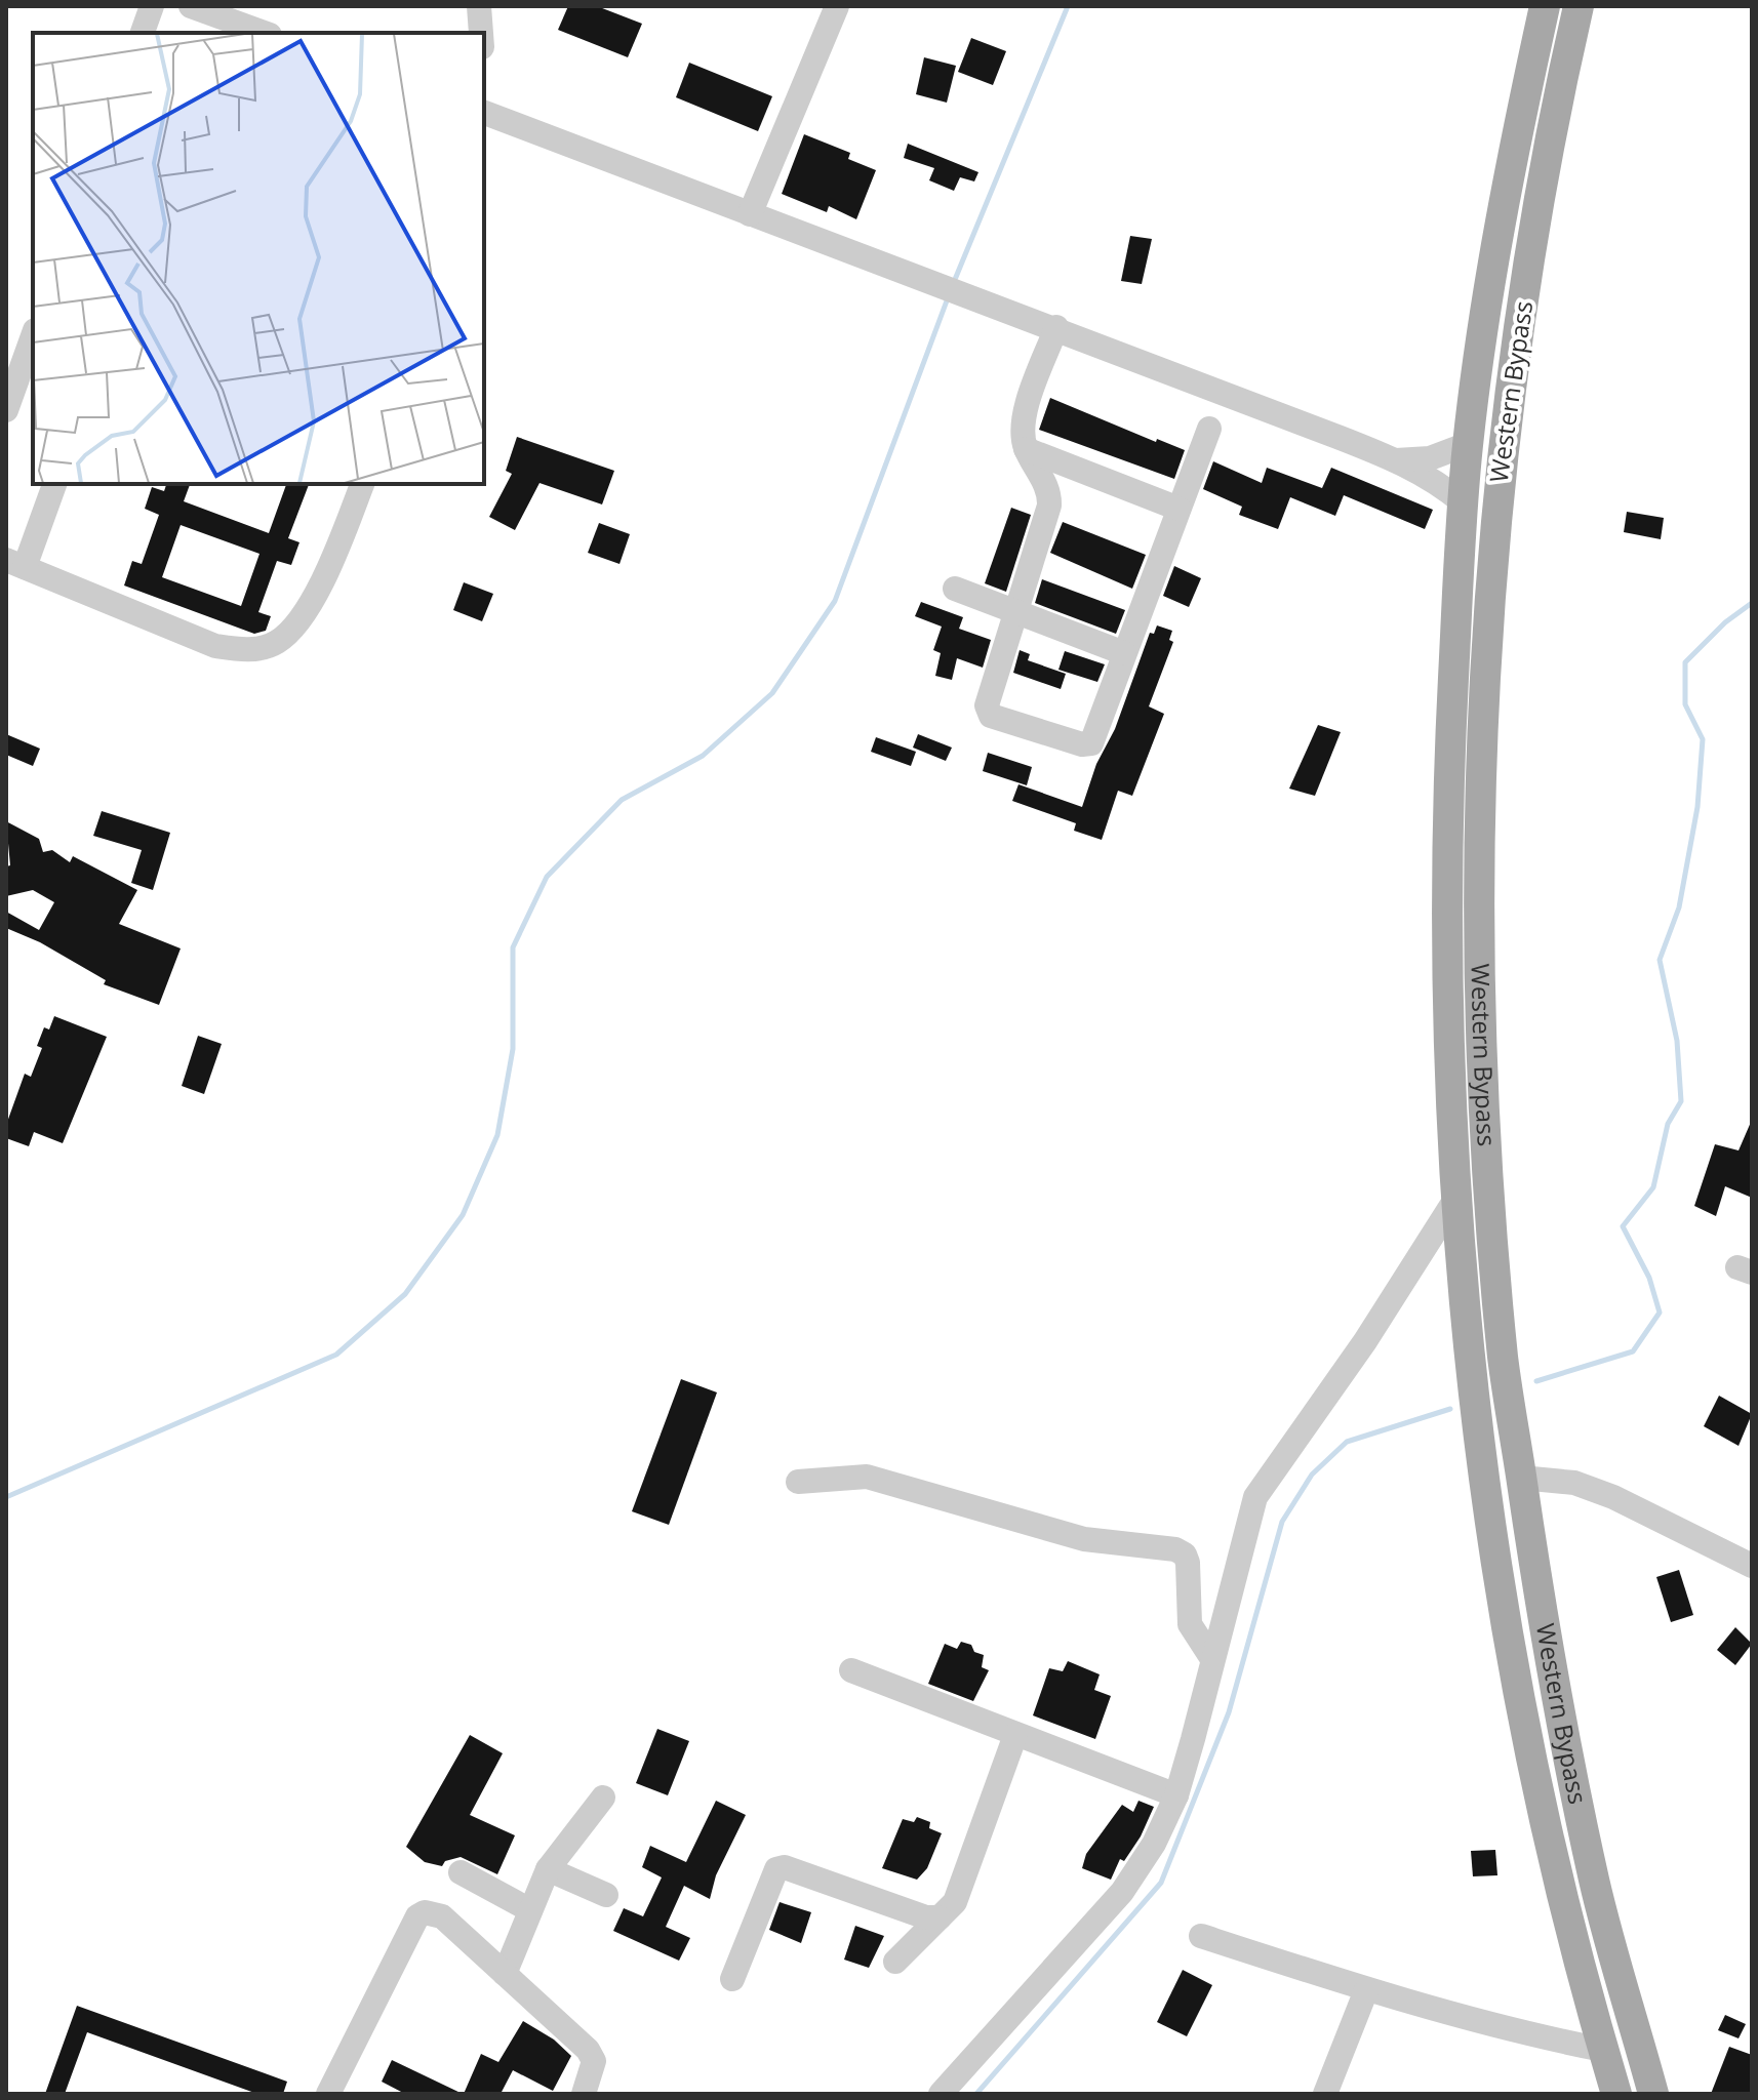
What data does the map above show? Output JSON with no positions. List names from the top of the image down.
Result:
{
  "streets": {
    "main road": ["Western Bypass"]
  }
}
